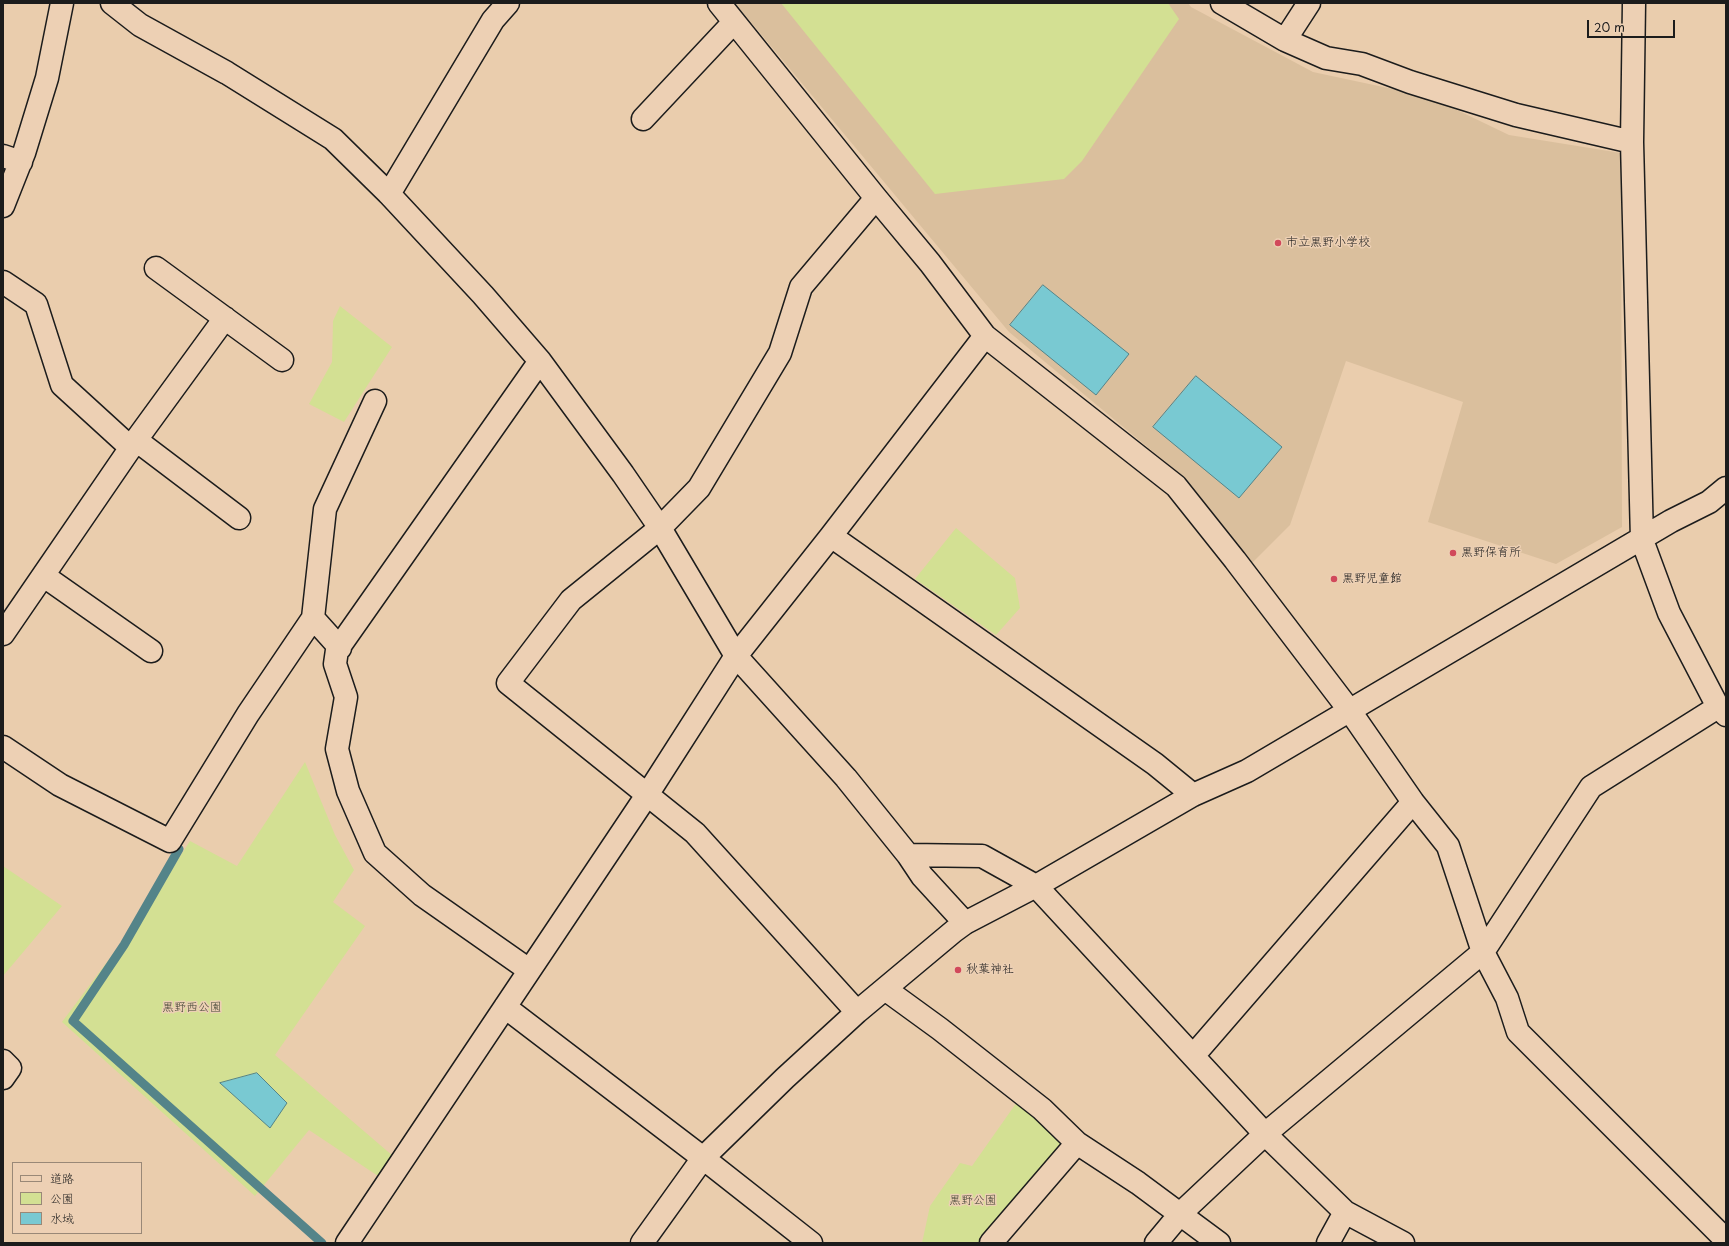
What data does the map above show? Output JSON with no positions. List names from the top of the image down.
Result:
{
  "parks": ["黒野西公園", "黒野公園"],
  "places": [
    "市立黒野小学校",
    "黒野保育所",
    "黒野児童館",
    "秋葉神社"
  ],
  "legend": ["道路", "公園", "水域"],
  "scale_bar": "20 m"
}
